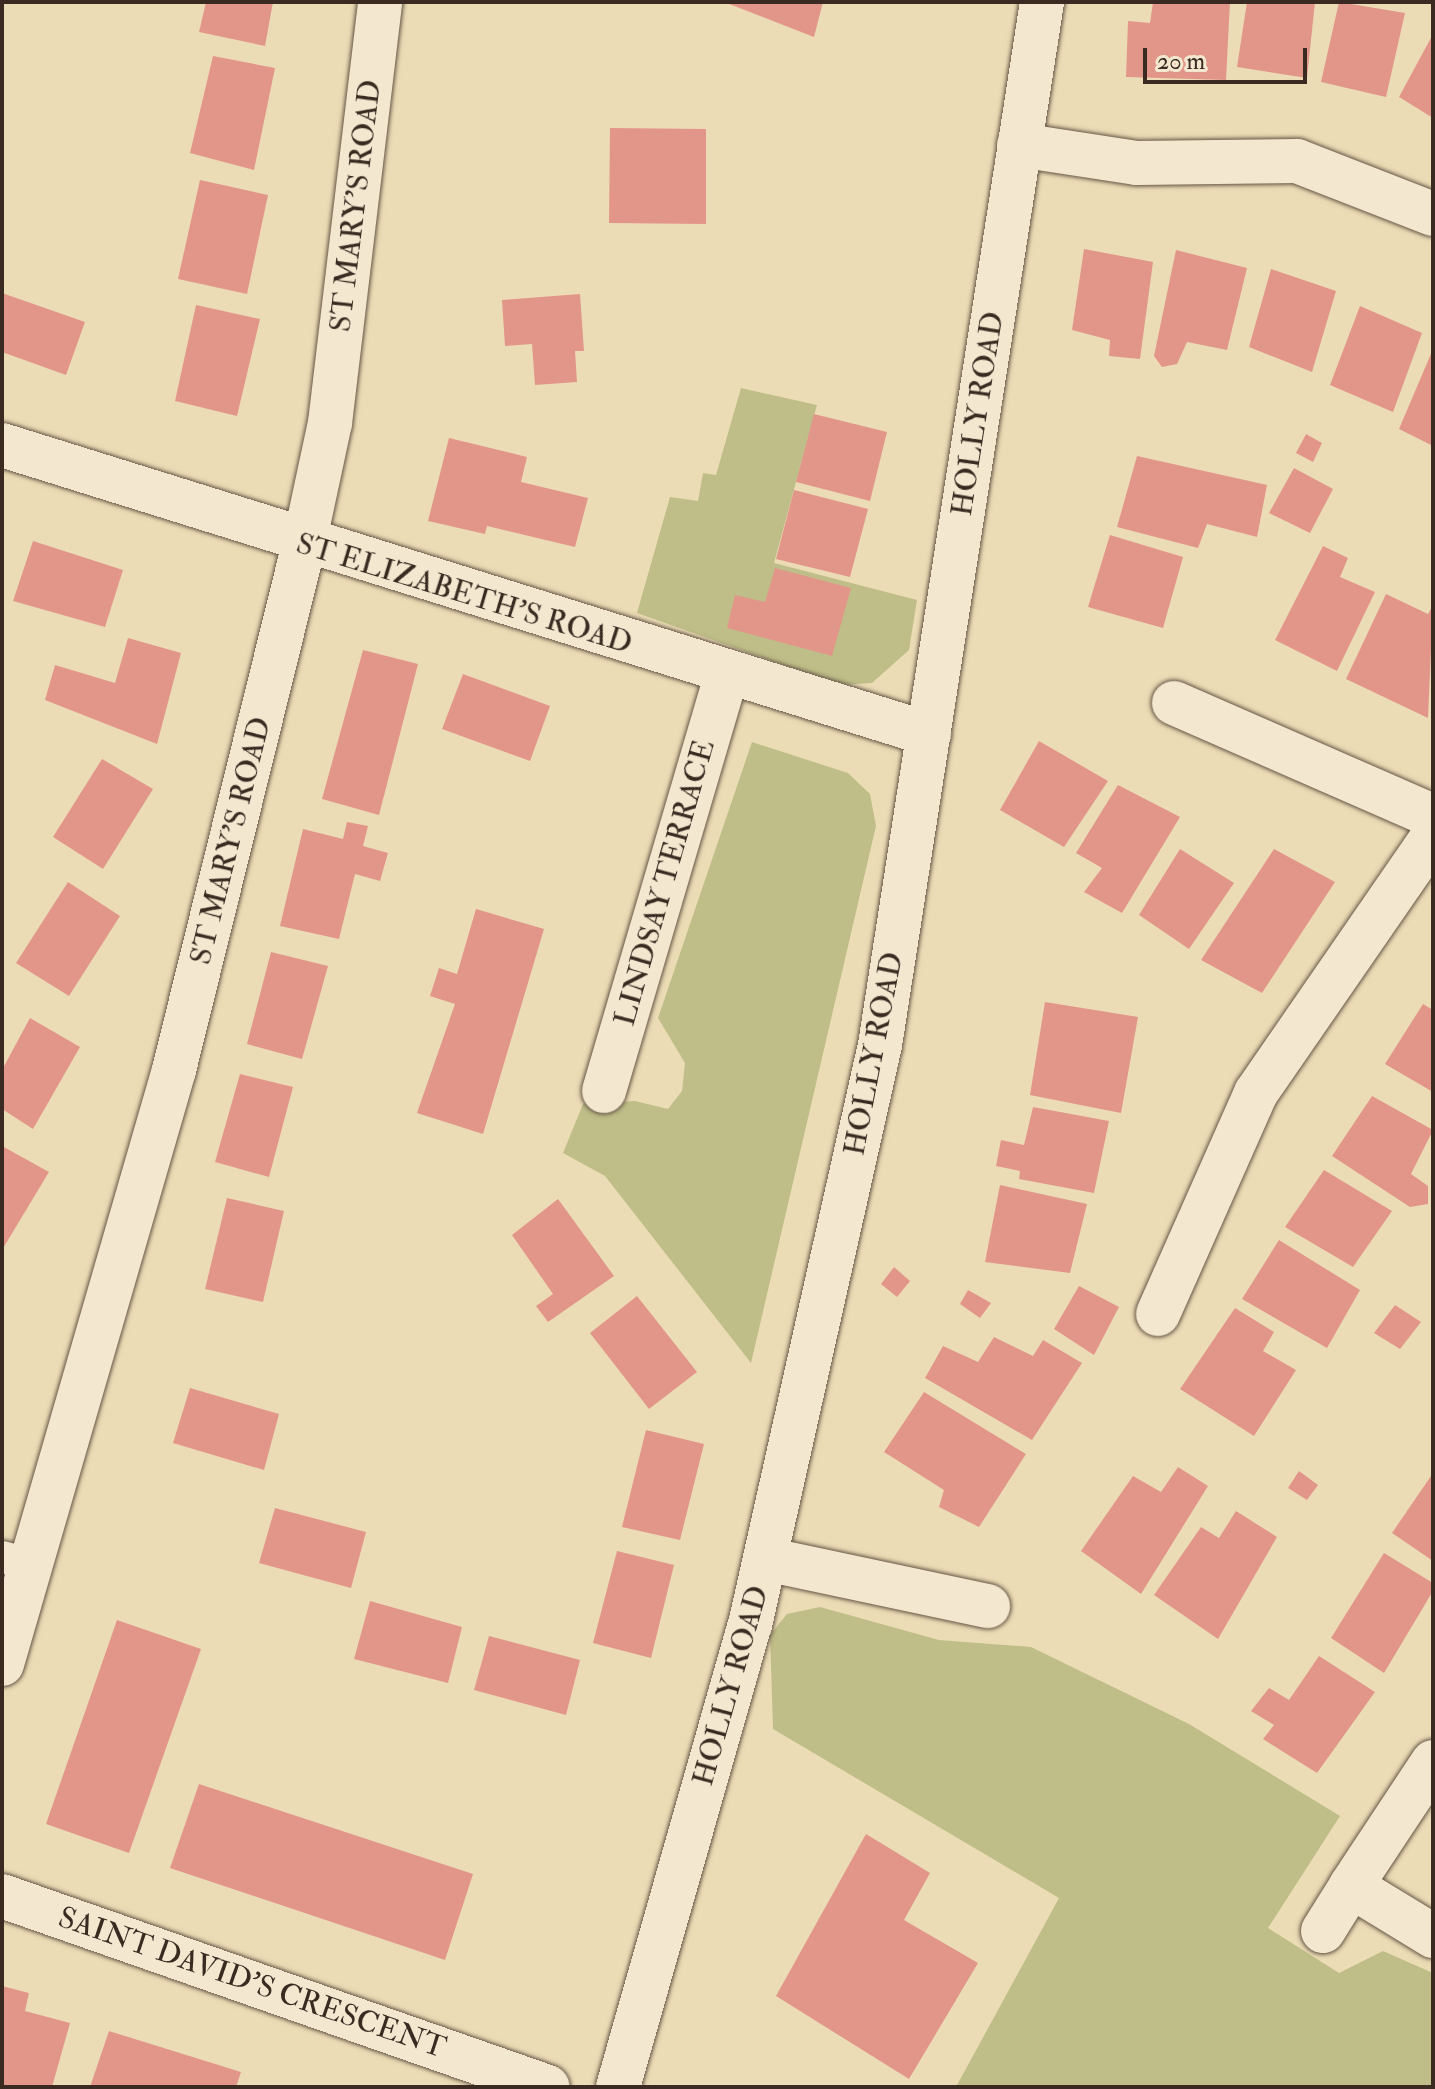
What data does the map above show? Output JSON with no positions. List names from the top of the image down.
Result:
{
  "streets": {
    "street": [
      "ST MARY'S ROAD",
      "HOLLY ROAD",
      "ST ELIZABETH'S ROAD",
      "LINDSAY TERRACE",
      "SAINT DAVID'S CRESCENT"
    ]
  },
  "crossings": [
    ["ST MARY'S ROAD", "ST ELIZABETH'S ROAD"],
    ["HOLLY ROAD", "ST ELIZABETH'S ROAD"],
    ["ST ELIZABETH'S ROAD", "LINDSAY TERRACE"]
  ],
  "scale_bar": "20 m"
}
